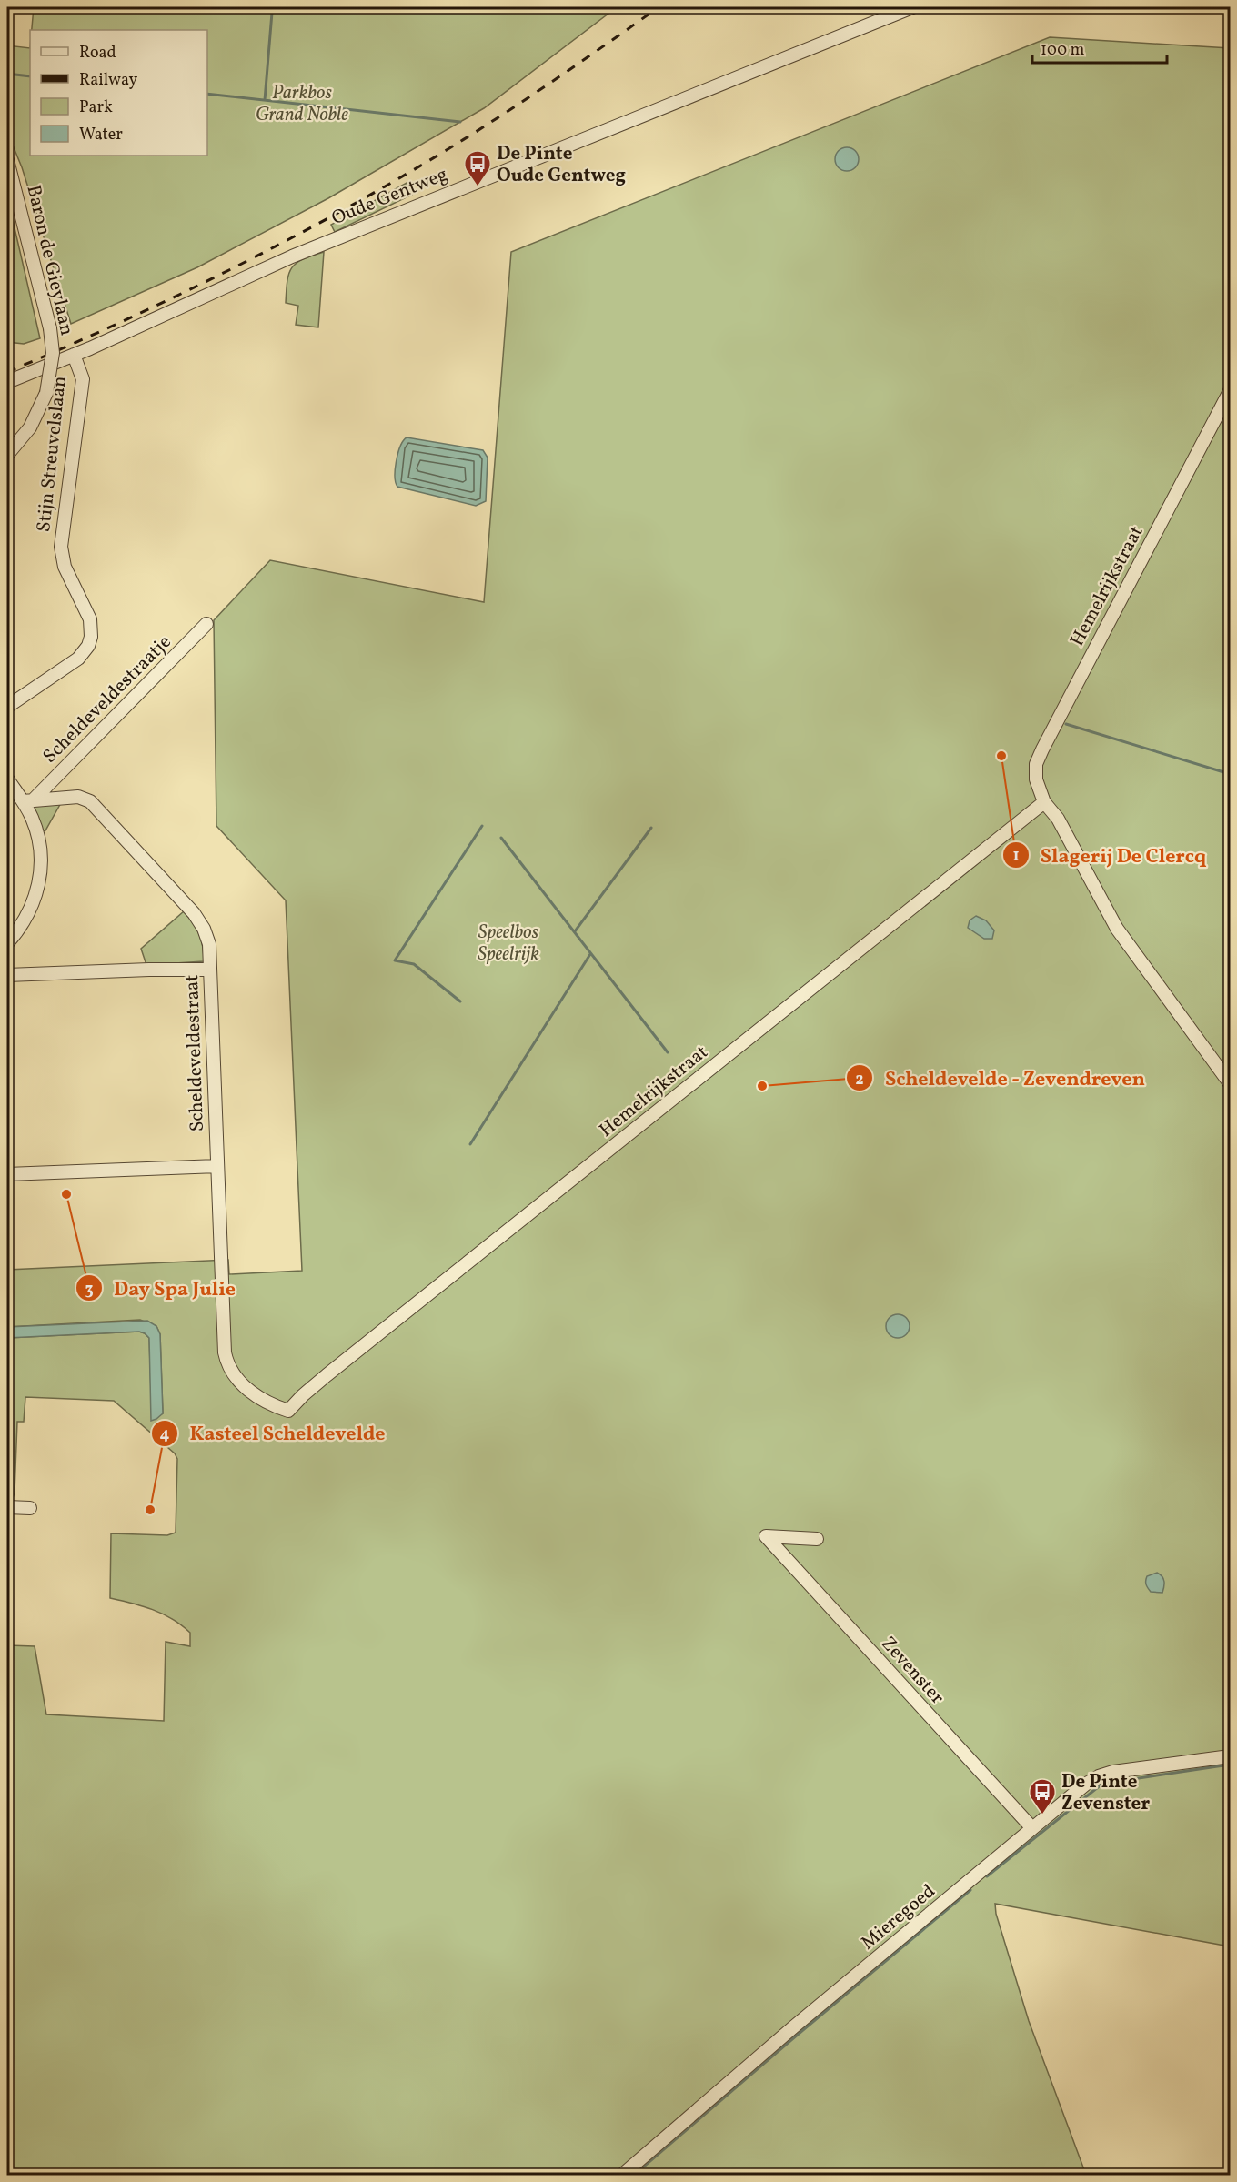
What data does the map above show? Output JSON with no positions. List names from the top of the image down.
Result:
{
  "streets": {
    "street": [
      "Oude Gentweg",
      "Baron de Gieylaan",
      "Stijn Streuvelslaan",
      "Hemelrijkstraat",
      "Scheldeveldestraatje",
      "Scheldeveldestraat",
      "Zevenster",
      "Mieregoed"
    ]
  },
  "crossings": [
    ["Oude Gentweg", "Stijn Streuvelslaan"],
    ["Hemelrijkstraat", "Scheldeveldestraat"],
    ["Scheldeveldestraatje", "Scheldeveldestraat"],
    ["Zevenster", "Mieregoed"]
  ],
  "parks": ["Parkbos Grand Noble", "Speelbos Speelrijk"],
  "places": {
    "bus stop": ["De Pinte Oude Gentweg", "De Pinte Zevenster"],
    "other": [
      "Slagerij De Clercq",
      "Scheldevelde - Zevendreven",
      "Day Spa Julie",
      "Kasteel Scheldevelde"
    ]
  },
  "legend": [
    "Road",
    "Railway",
    "Park",
    "Water"
  ],
  "scale_bar": "100 m"
}
